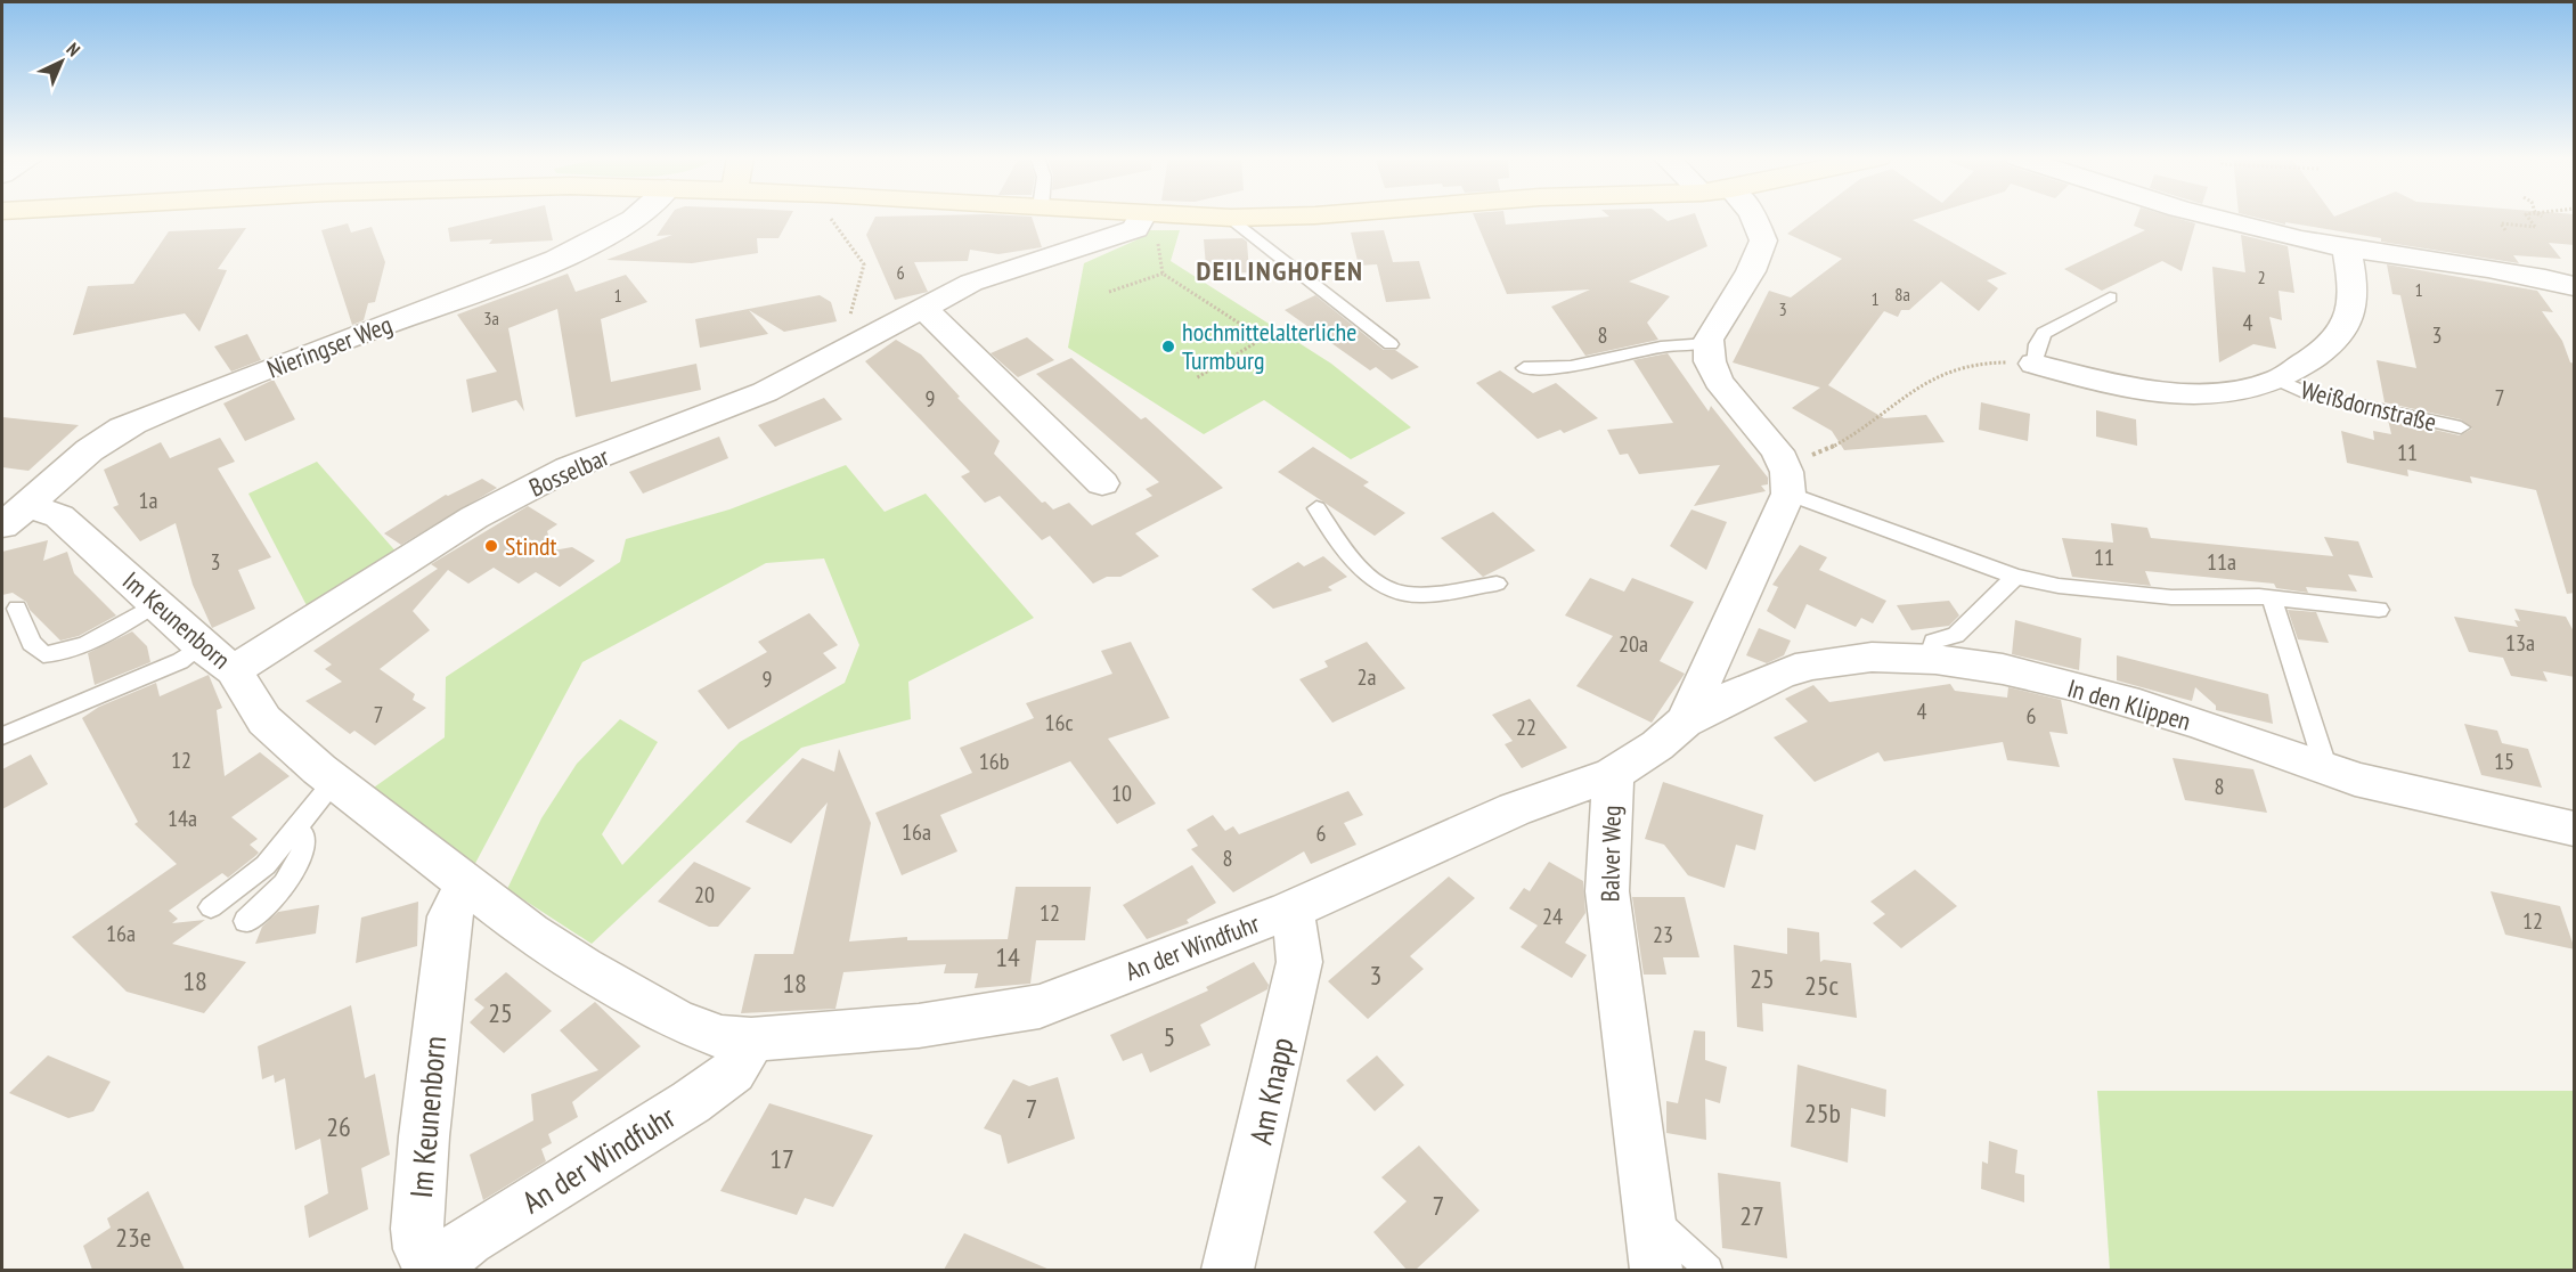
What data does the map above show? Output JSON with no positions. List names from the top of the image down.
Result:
{
  "streets": {
    "street": [
      "Nieringser Weg",
      "Weißdornstraße",
      "Bosselbar",
      "Im Keunenborn",
      "In den Klippen",
      "Balver Weg",
      "An der Windfuhr",
      "Am Knapp"
    ]
  },
  "crossings": [
    ["Nieringser Weg", "Im Keunenborn"],
    ["Bosselbar", "Im Keunenborn"],
    ["Im Keunenborn", "An der Windfuhr"],
    ["In den Klippen", "Balver Weg"],
    ["Balver Weg", "An der Windfuhr"],
    ["An der Windfuhr", "Am Knapp"]
  ],
  "districts": ["DEILINGHOFEN"],
  "places": ["hochmittelalterliche Turmburg", "Stindt"],
  "house_numbers": [
    "6",
    "2",
    "1",
    "8a",
    "1",
    "1",
    "3",
    "3a",
    "4",
    "8",
    "3",
    "7",
    "9",
    "11",
    "1a",
    "11",
    "3",
    "11a",
    "13a",
    "20a",
    "2a",
    "9",
    "4",
    "7",
    "6",
    "16c",
    "22",
    "12",
    "16b",
    "15",
    "8",
    "10",
    "14a",
    "16a",
    "6",
    "8",
    "20",
    "12",
    "24",
    "12",
    "16a",
    "23",
    "14",
    "3",
    "25",
    "18",
    "18",
    "25c",
    "25",
    "5",
    "7",
    "25b",
    "26",
    "17",
    "7",
    "27",
    "23e"
  ],
  "north": "top right"
}
